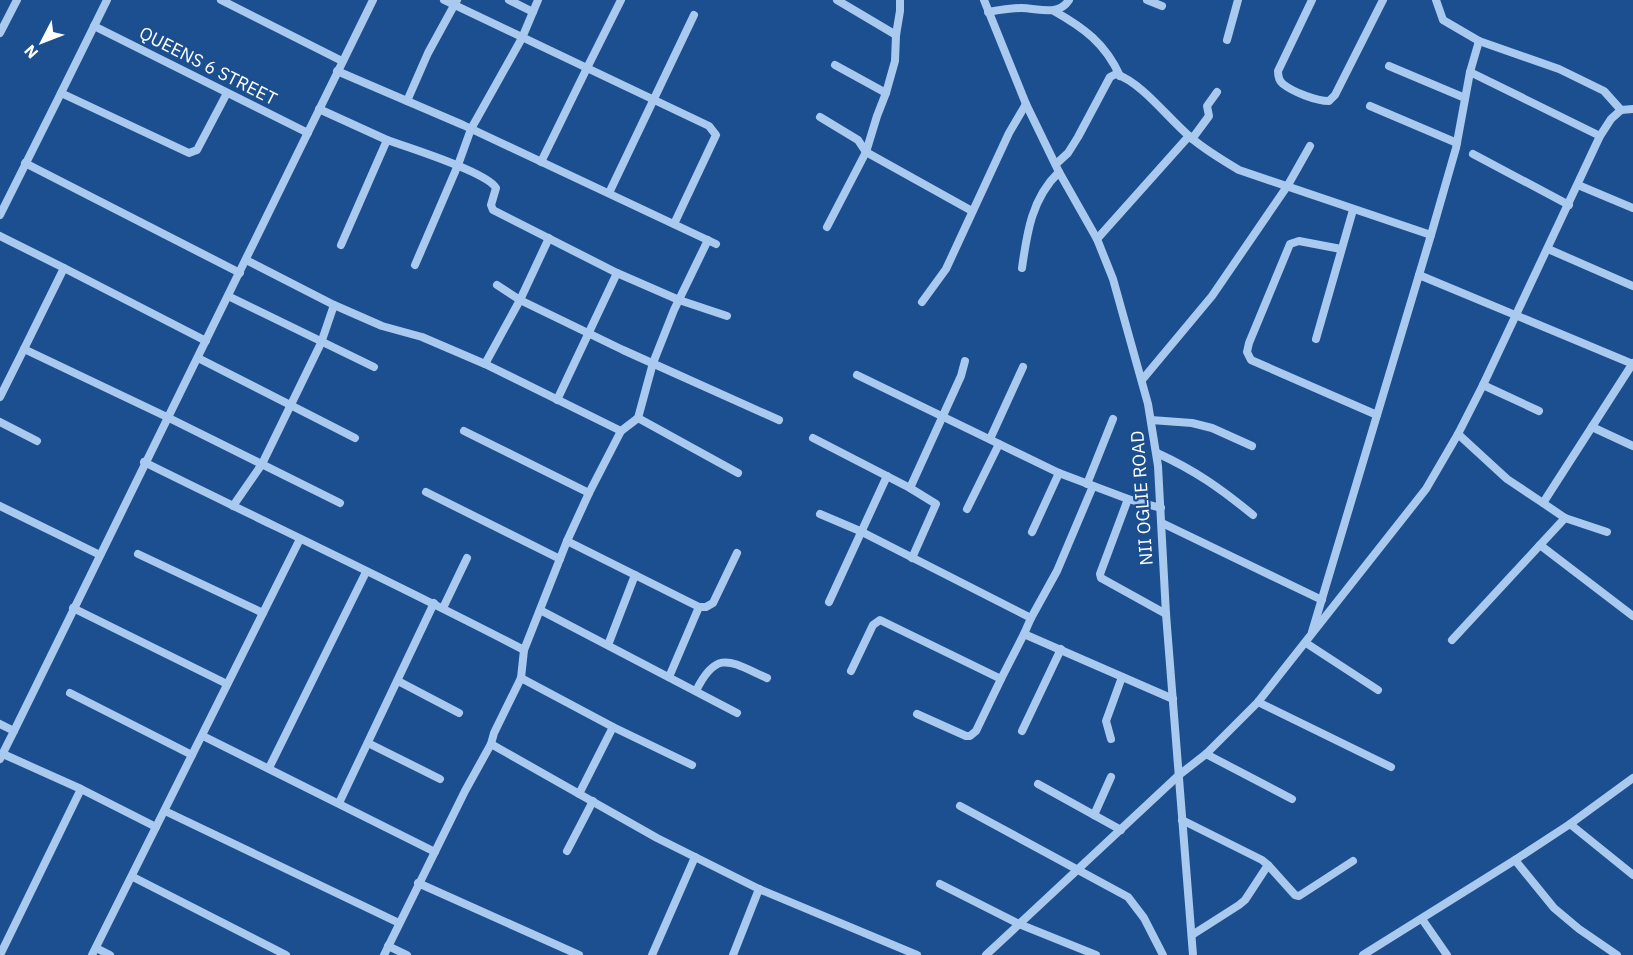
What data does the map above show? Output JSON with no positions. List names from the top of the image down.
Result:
{
  "streets": {
    "street": ["QUEENS 6 STREET", "NII OGLIE ROAD"]
  },
  "north": "bottom left"
}
